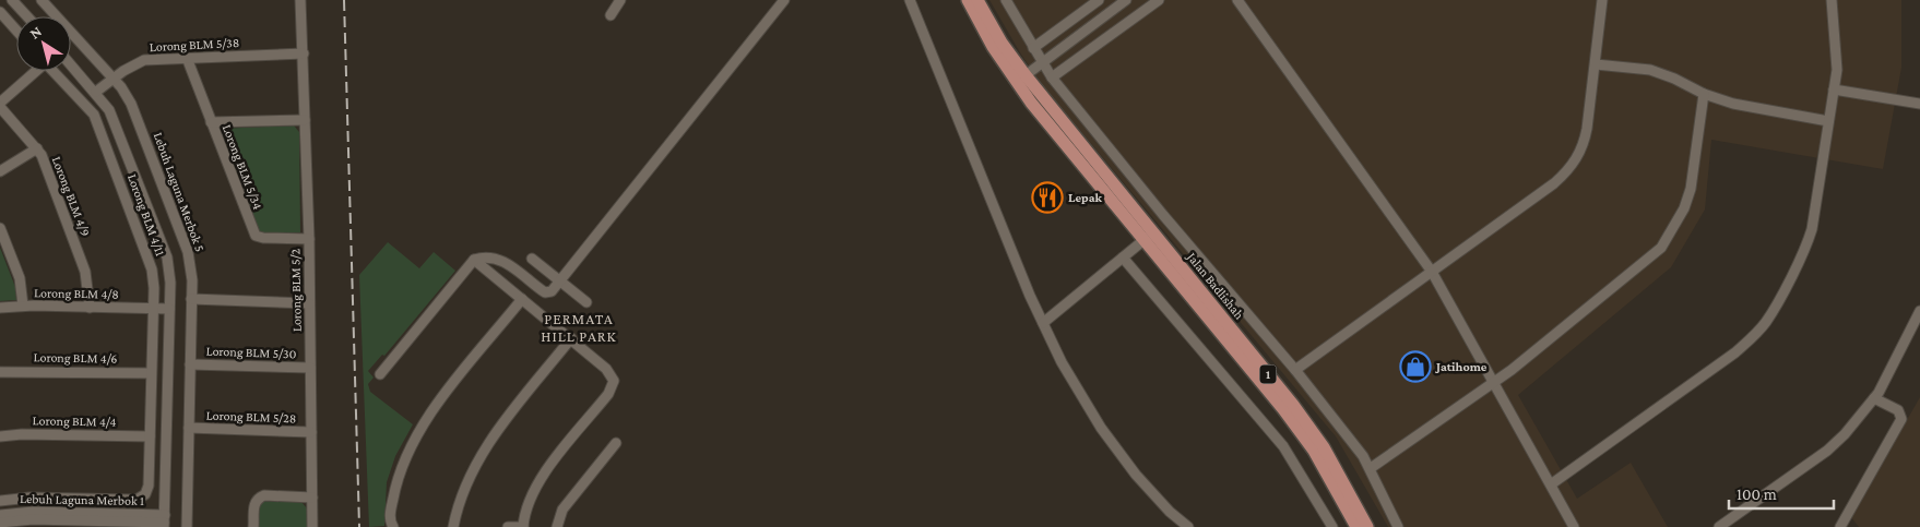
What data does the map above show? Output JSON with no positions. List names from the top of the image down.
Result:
{
  "streets": {
    "main road": ["Jalan Badlishah", "1"],
    "street": [
      "Lorong BLM 5/38",
      "Lorong BLM 5/34",
      "Lebuh Laguna Merbok 5",
      "Lorong BLM 4/9",
      "Lorong BLM 4/11",
      "Lorong BLM 5/2",
      "Lorong BLM 4/8",
      "Lorong BLM 5/30",
      "Lorong BLM 4/6",
      "Lorong BLM 5/28",
      "Lorong BLM 4/4",
      "Lebuh Laguna Merbok 1"
    ]
  },
  "crossings": [
    ["Lorong BLM 5/38", "Lorong BLM 5/34"],
    ["Lorong BLM 5/38", "Lebuh Laguna Merbok 5"],
    ["Lorong BLM 5/38", "Lorong BLM 5/2"],
    ["Lorong BLM 5/34", "Lorong BLM 5/2"],
    ["Lebuh Laguna Merbok 5", "Lorong BLM 5/30"],
    ["Lebuh Laguna Merbok 5", "Lorong BLM 5/28"],
    ["Lorong BLM 4/9", "Lorong BLM 4/8"],
    ["Lorong BLM 4/11", "Lorong BLM 4/8"],
    ["Lorong BLM 4/11", "Lorong BLM 4/6"],
    ["Lorong BLM 4/11", "Lorong BLM 4/4"],
    ["Jalan Badlishah", "1"],
    ["Lorong BLM 5/2", "Lorong BLM 5/30"],
    ["Lorong BLM 5/2", "Lorong BLM 5/28"]
  ],
  "districts": ["PERMATA HILL PARK"],
  "places": {
    "restaurant": ["Lepak"],
    "shop": ["Jatihome"]
  },
  "scale_bar": "100 m",
  "north": "top left"
}
